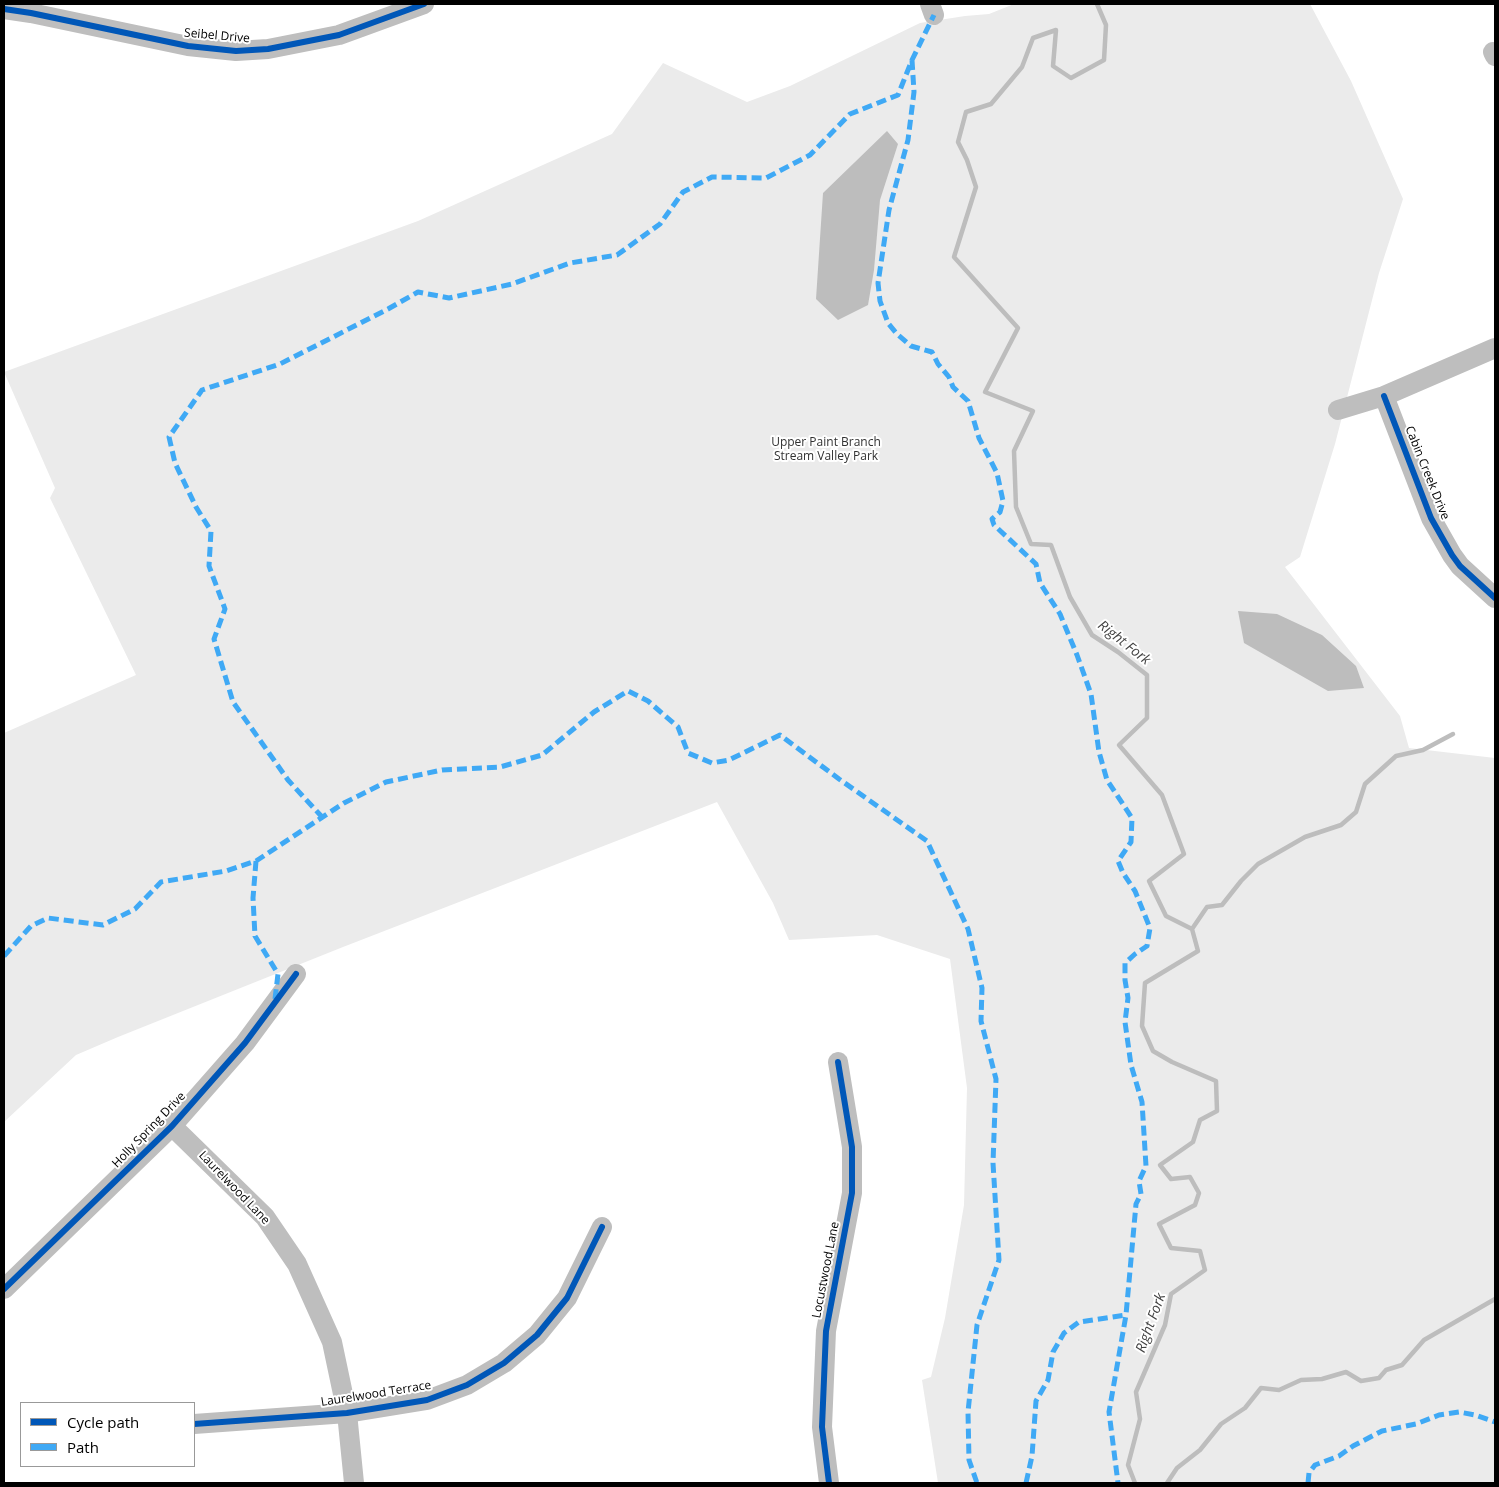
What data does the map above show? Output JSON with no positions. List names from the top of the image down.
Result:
{
  "streets": {
    "street": [
      "Seibel Drive",
      "Cabin Creek Drive",
      "Holly Spring Drive",
      "Laurelwood Lane",
      "Locustwood Lane",
      "Laurelwood Terrace"
    ]
  },
  "crossings": [
    ["Holly Spring Drive", "Laurelwood Lane"],
    ["Laurelwood Lane", "Laurelwood Terrace"]
  ],
  "water": ["Right Fork"],
  "parks": ["Upper Paint Branch Stream Valley Park"],
  "legend": ["Cycle path", "Path"]
}
